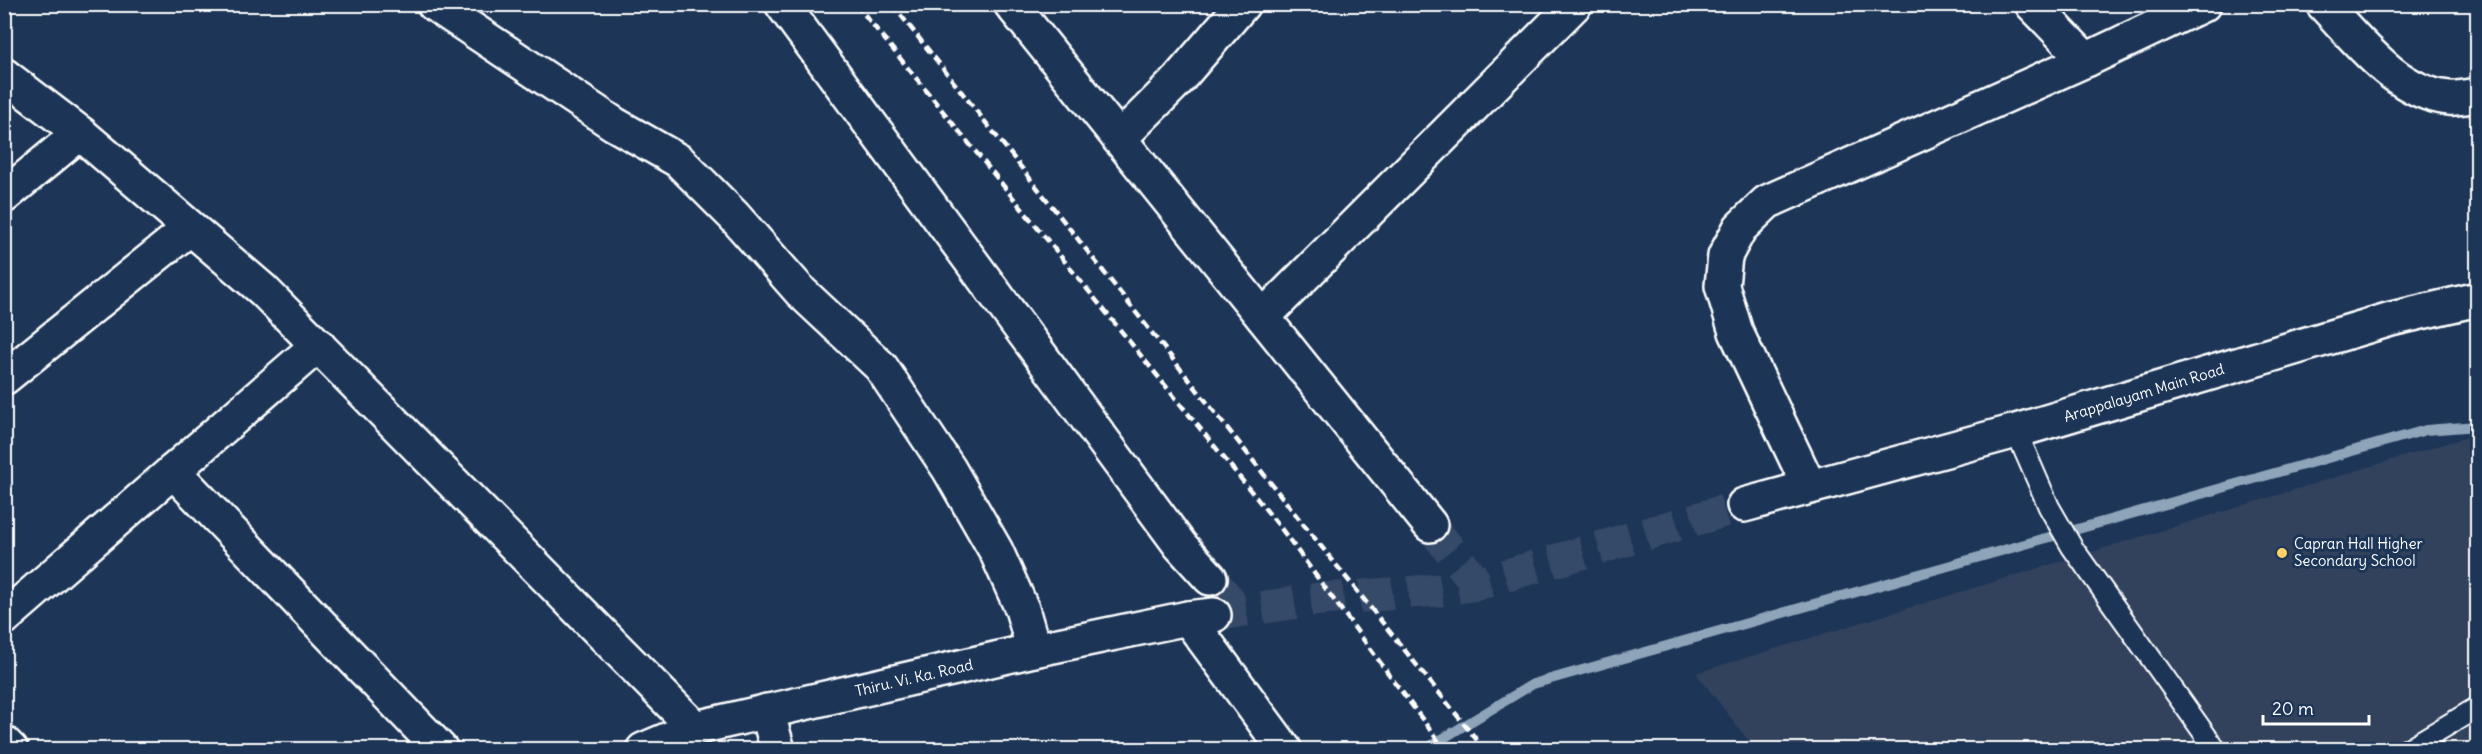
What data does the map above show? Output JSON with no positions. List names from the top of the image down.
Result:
{
  "streets": {
    "street": ["Arappalayam Main Road", "Thiru. Vi. Ka. Road"]
  },
  "places": ["Capran Hall Higher Secondary School"],
  "scale_bar": "20 m"
}
